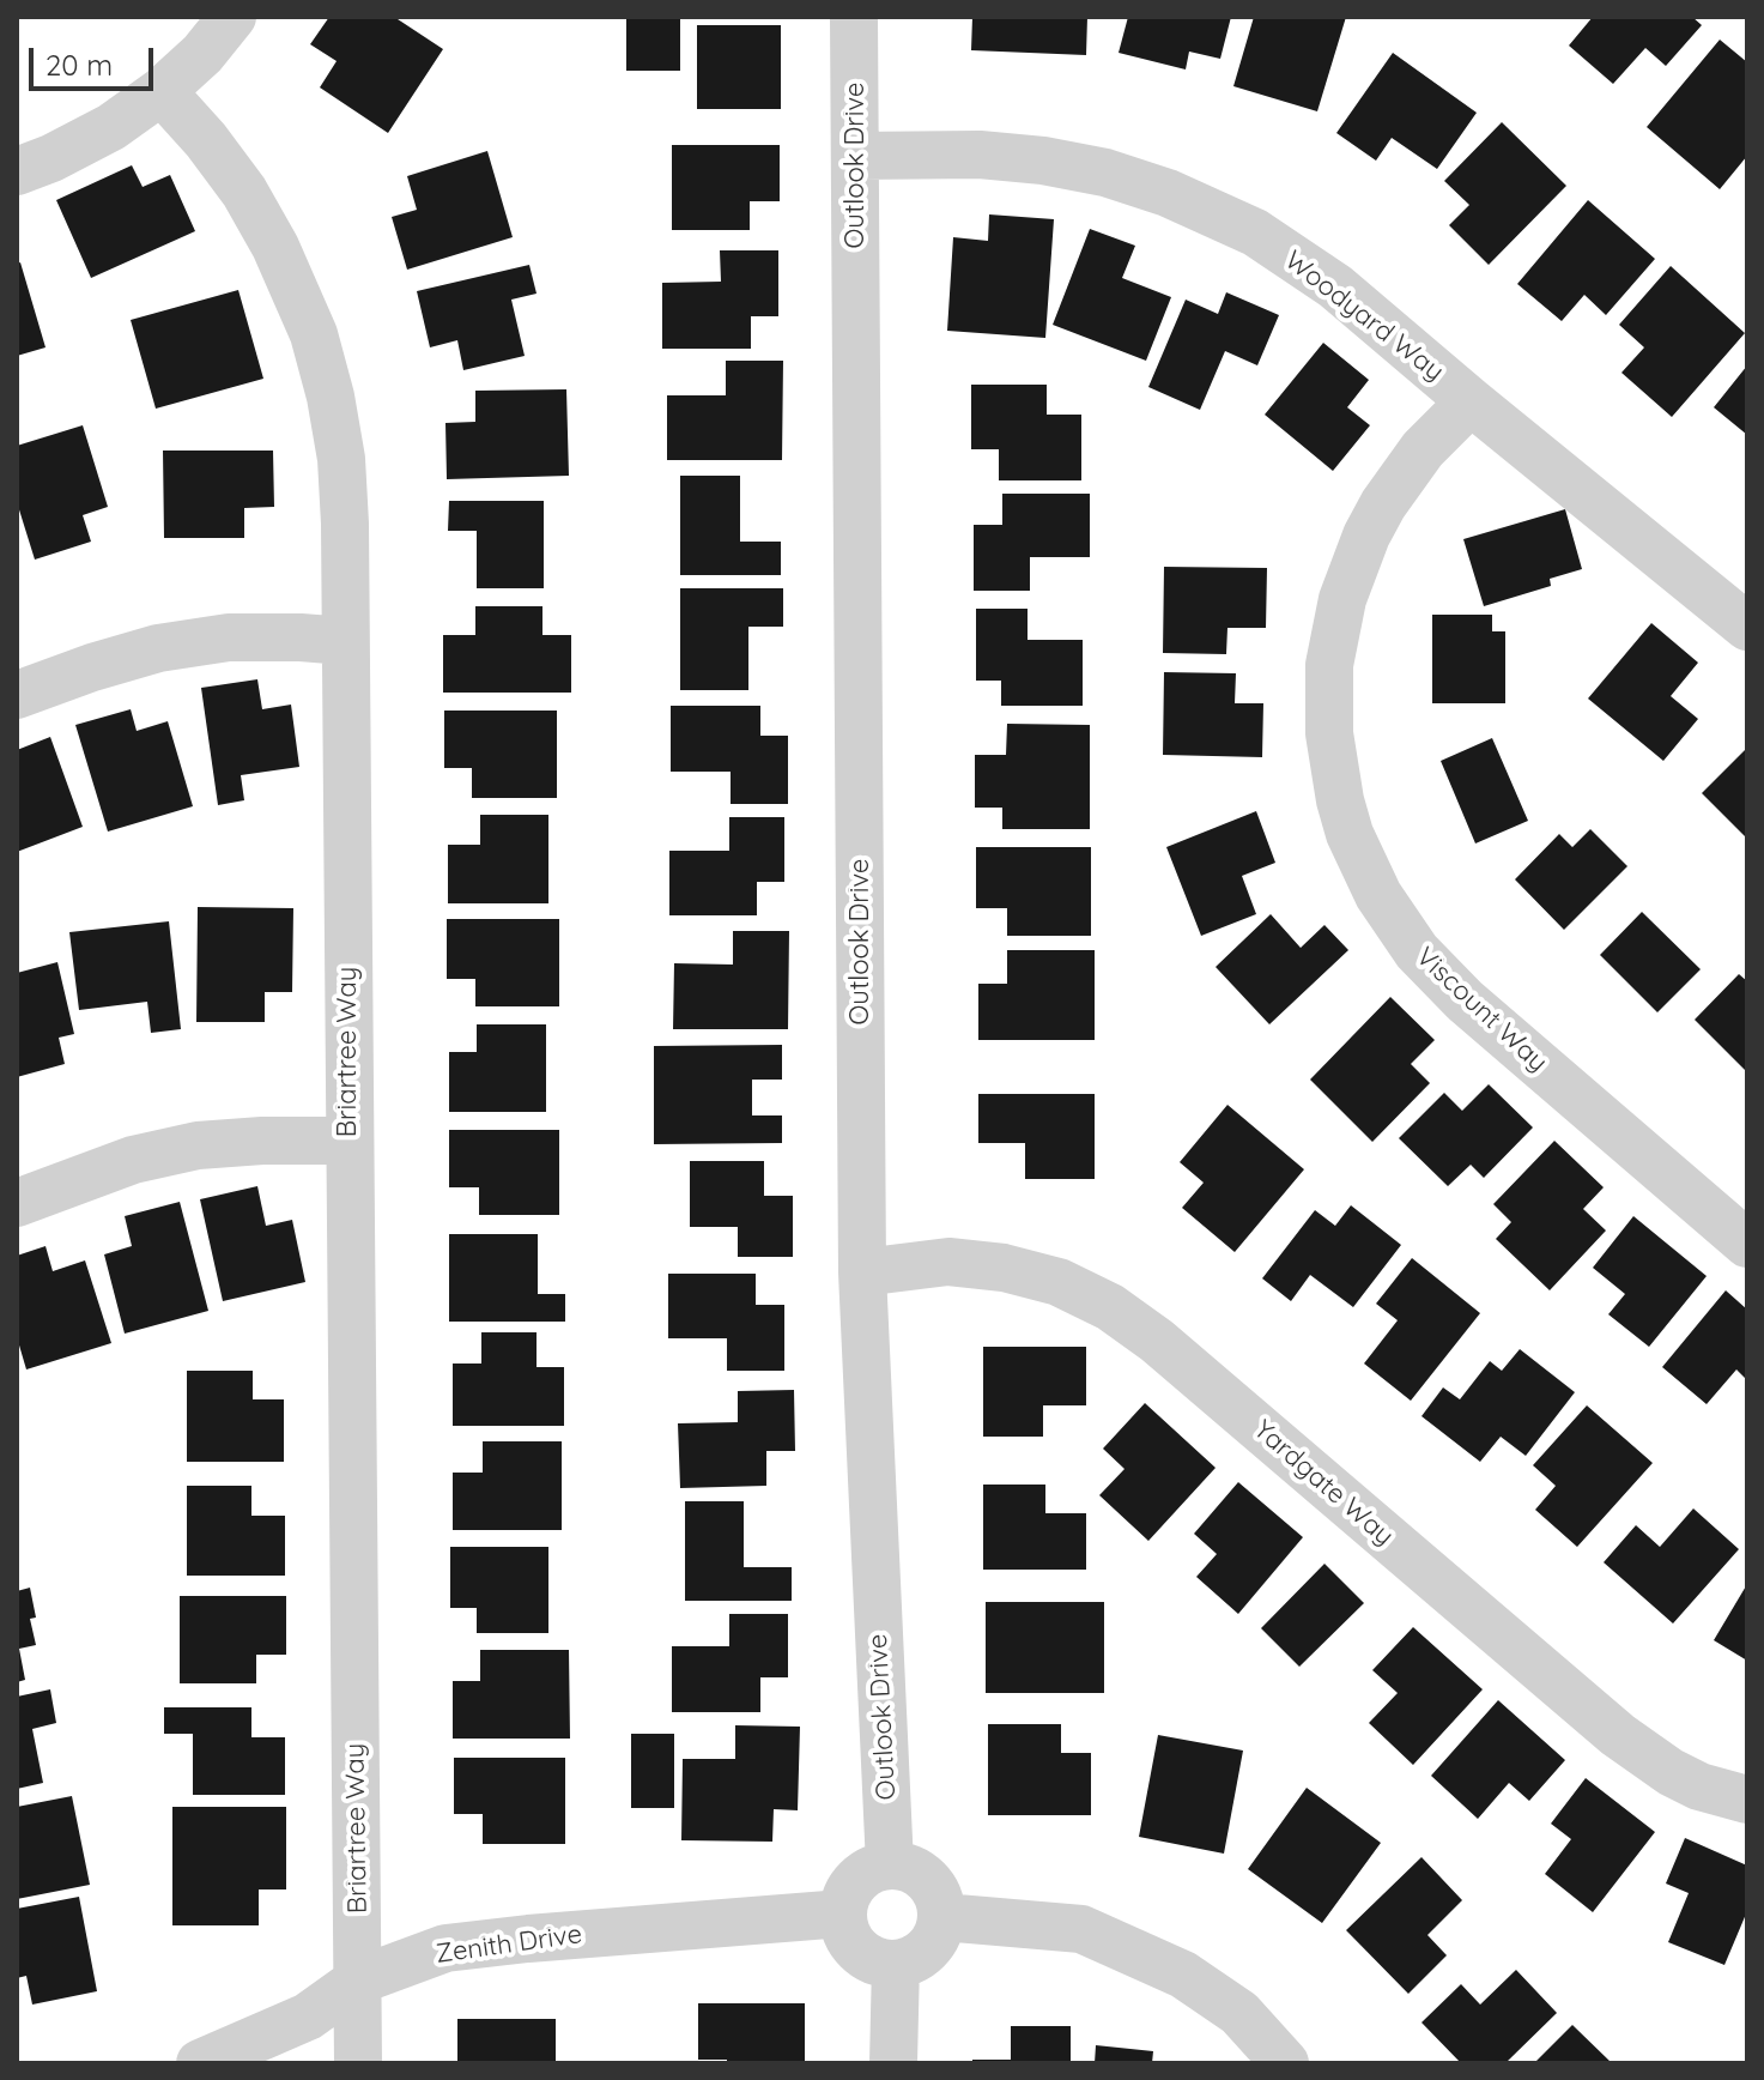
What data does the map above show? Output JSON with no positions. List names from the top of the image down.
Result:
{
  "streets": {
    "street": [
      "Outlook Drive",
      "Woodyard Way",
      "Viscount Way",
      "Briartree Way",
      "Yardgate Way",
      "Zenith Drive"
    ]
  },
  "crossings": [
    ["Outlook Drive", "Woodyard Way"],
    ["Outlook Drive", "Yardgate Way"],
    ["Outlook Drive", "Zenith Drive"],
    ["Woodyard Way", "Viscount Way"],
    ["Briartree Way", "Zenith Drive"]
  ],
  "scale_bar": "20 m"
}
